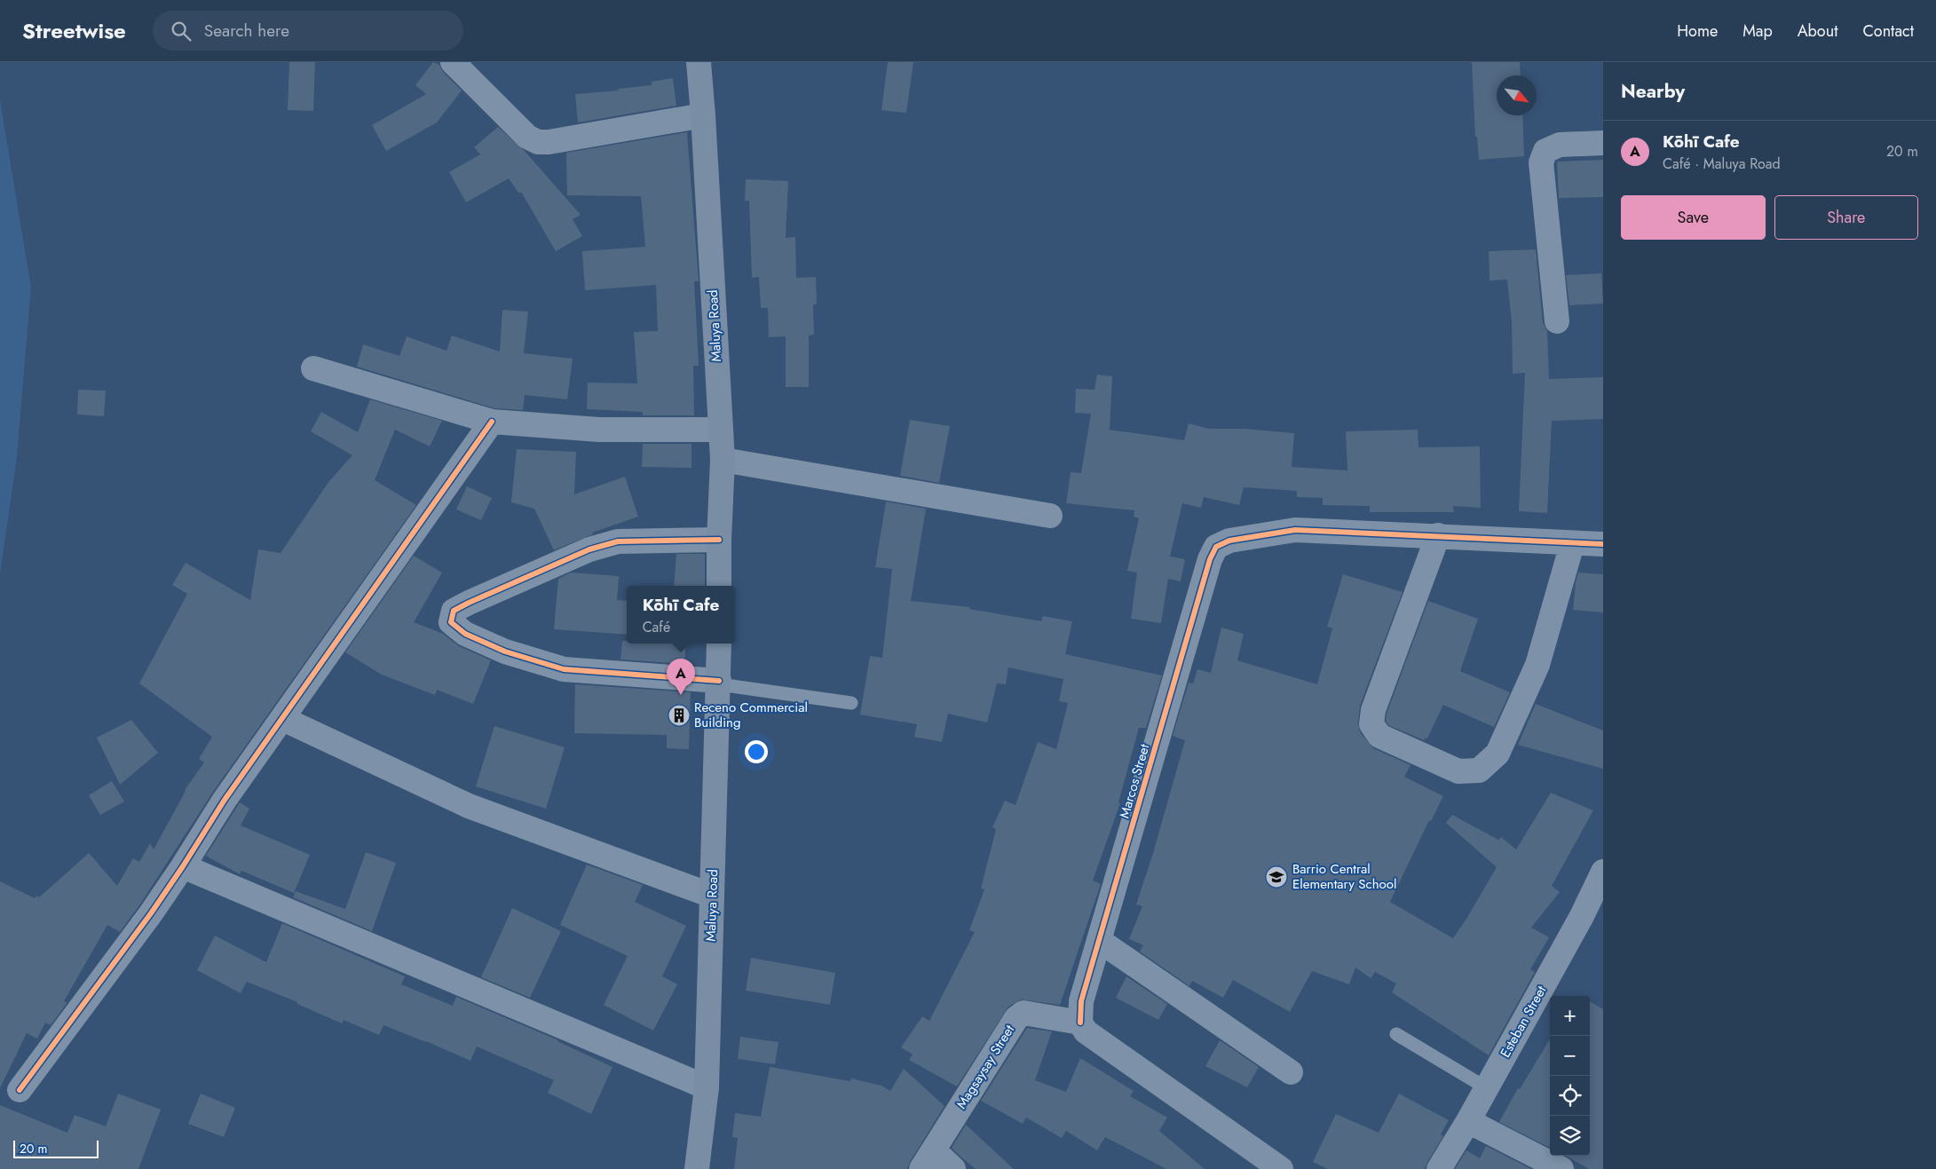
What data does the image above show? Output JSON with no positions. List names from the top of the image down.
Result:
{
  "streets": {
    "street": [
      "Maluya Road",
      "Marcos Street",
      "Esteban Street",
      "Magsaysay Street"
    ]
  },
  "crossings": [
    ["Marcos Street", "Magsaysay Street"]
  ],
  "places": {
    "building": ["Receno Commercial Building"],
    "school or university": ["Barrio Central Elementary School"]
  },
  "scale_bar": "20 m",
  "north": "bottom right",
  "page": {
    "header": "Streetwise",
    "search": "Search here",
    "nav": [
      "Home",
      "Map",
      "About",
      "Contact"
    ],
    "heading": "Nearby",
    "list": [
      {
        "mark": "A",
        "name": "Kōhī Cafe",
        "note": "Café · Maluya Road",
        "value": "20 m"
      }
    ],
    "buttons": ["Save", "Share"],
    "popup": ["Kōhī Cafe", "Café"],
    "pins": "A",
    "map_buttons": ["+", "−"],
    "scale": "20 m"
  }
}
